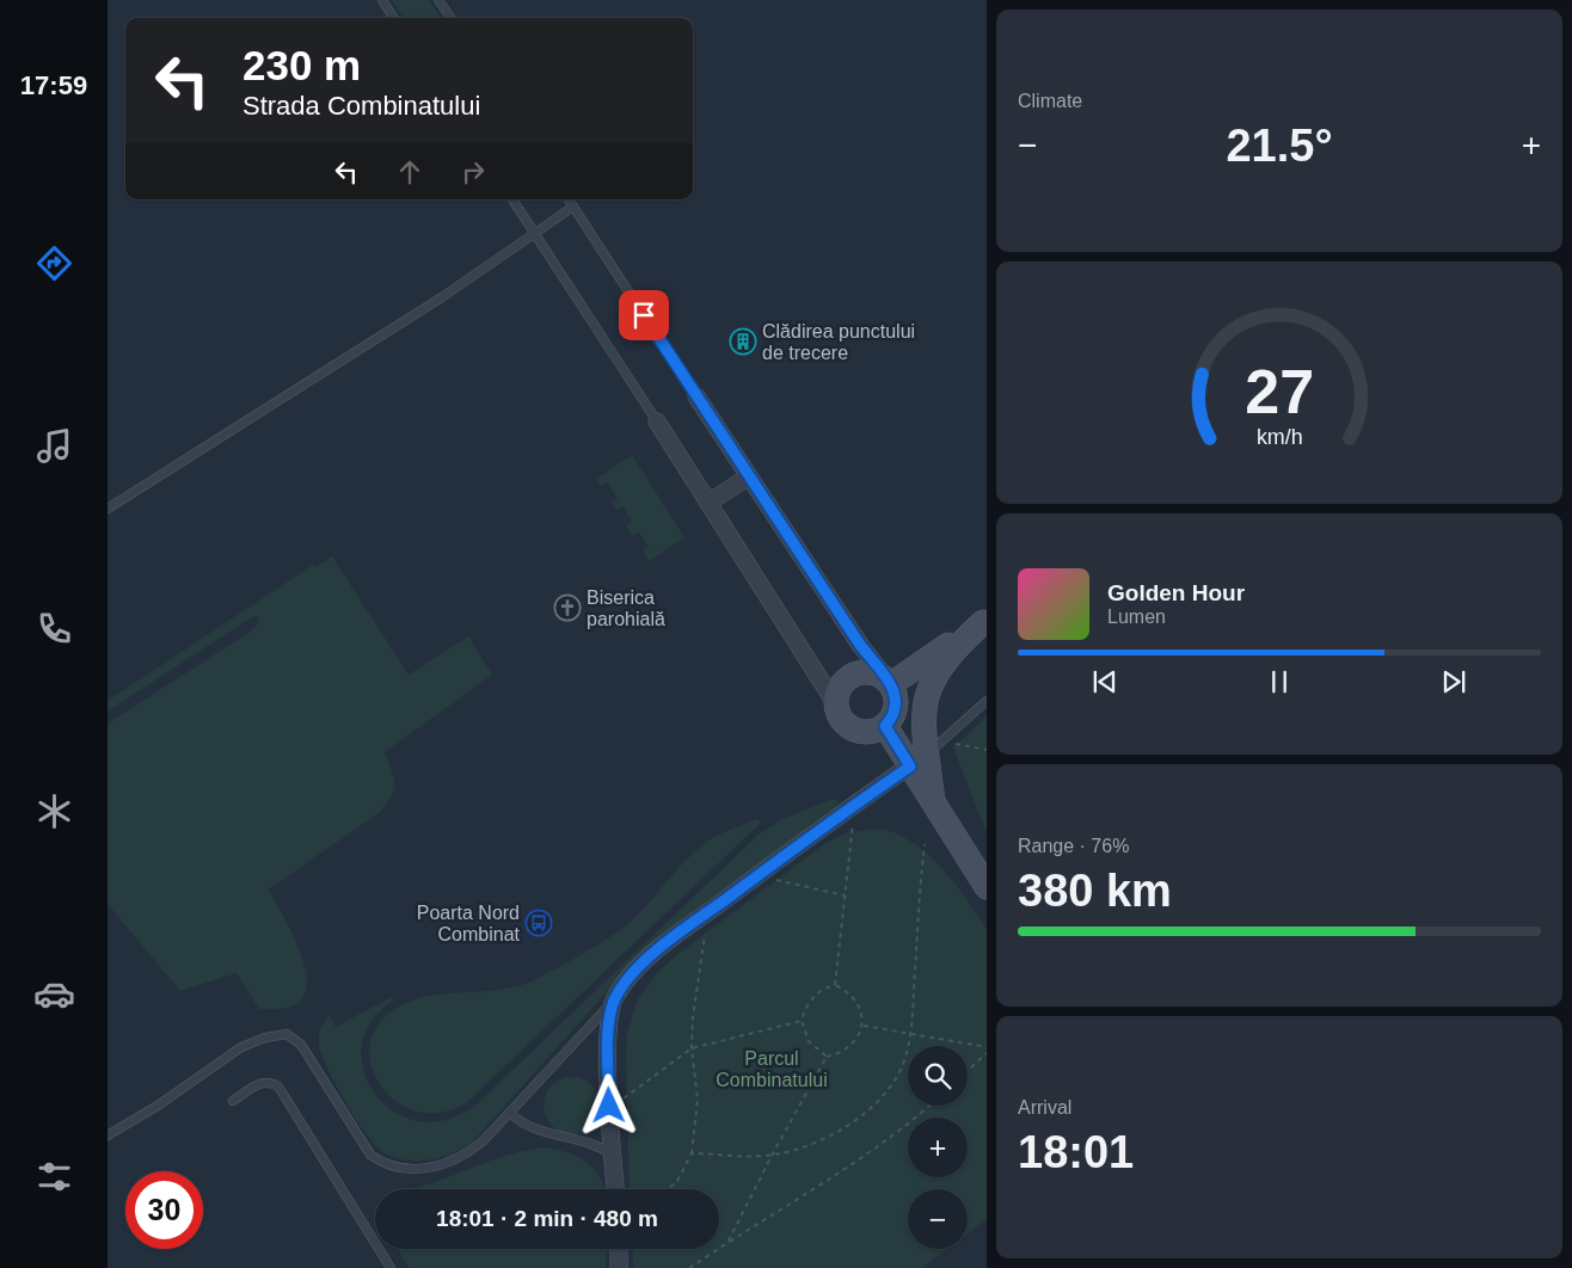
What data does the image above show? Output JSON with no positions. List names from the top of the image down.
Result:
{
  "parks": ["Parcul Combinatului"],
  "places": {
    "building": ["Clădirea punctului de trecere"],
    "church": ["Biserica parohială"],
    "bus stop": ["Poarta Nord Combinat"]
  },
  "page": {
    "tabs": "17:59",
    "tile": [
      "Climate",
      ["Range · 76%", "380 km"],
      ["Arrival", "18:01"]
    ],
    "turn": ["230 m", "Strada Combinatului"],
    "heat": ["−", "21.5°", "+"],
    "song": ["Golden Hour", "Lumen"],
    "map_buttons": ["+", "−"],
    "limit": "30",
    "trip": "18:01 · 2 min · 480 m",
    "gauge": ["27", "km/h"]
  }
}
